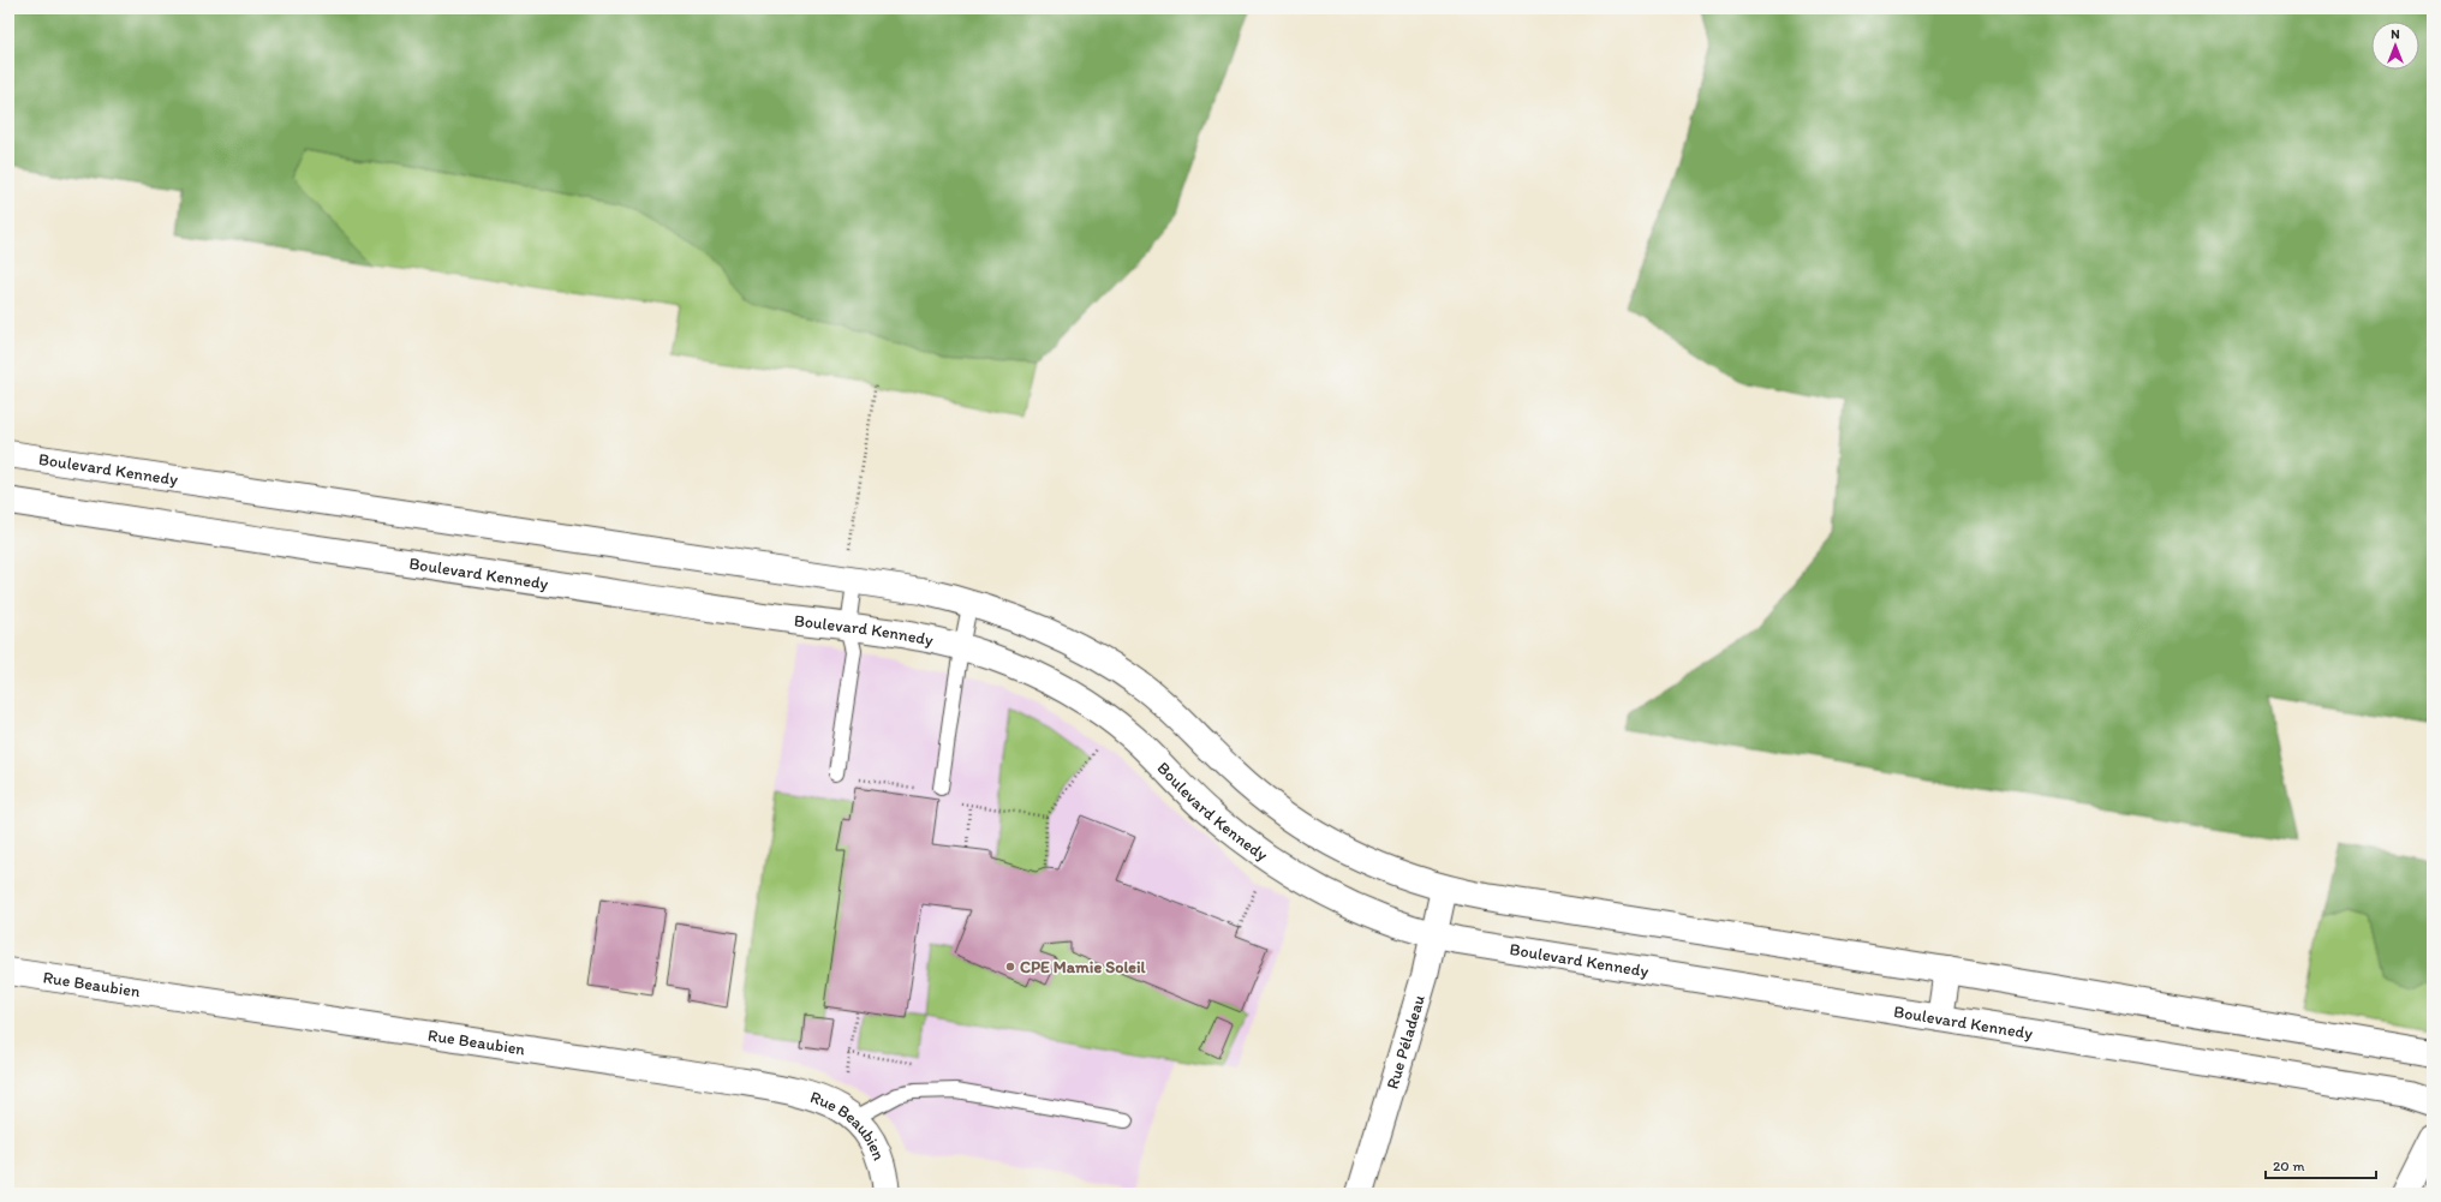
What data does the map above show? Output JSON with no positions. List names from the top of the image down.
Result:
{
  "streets": {
    "street": ["Boulevard Kennedy", "Rue Beaubien", "Rue Péladeau"]
  },
  "crossings": [
    ["Boulevard Kennedy", "Rue Péladeau"]
  ],
  "places": ["CPE Mamie Soleil"],
  "scale_bar": "20 m",
  "north": "top"
}
